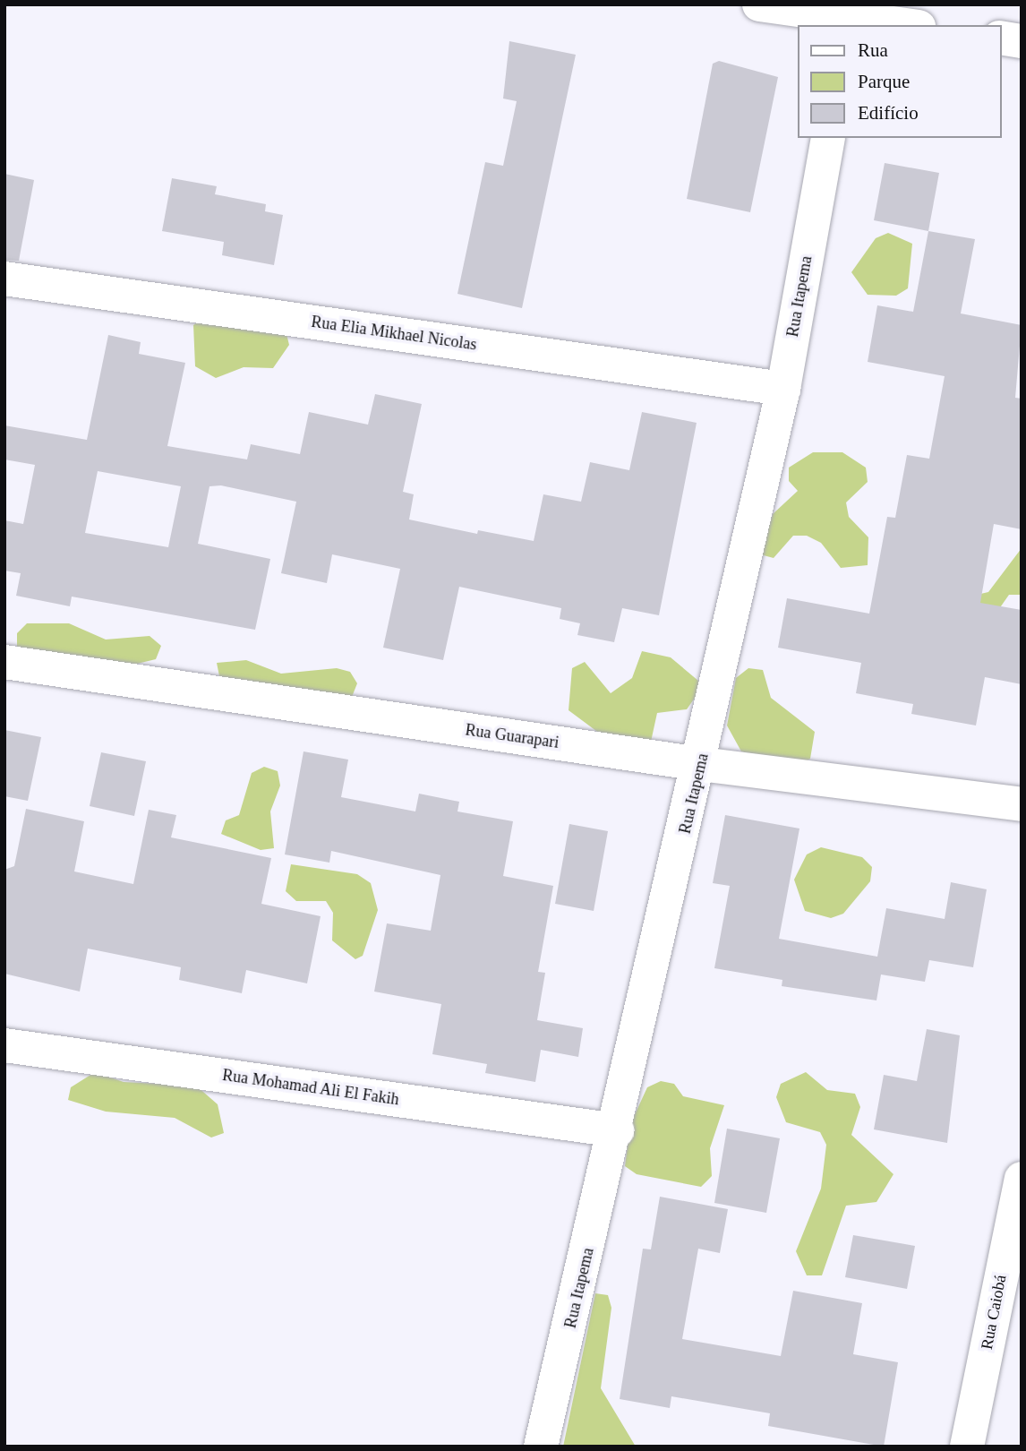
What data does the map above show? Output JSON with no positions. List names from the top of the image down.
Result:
{
  "streets": {
    "street": [
      "Rua Itapema",
      "Rua Elia Mikhael Nicolas",
      "Rua Guarapari",
      "Rua Mohamad Ali El Fakih",
      "Rua Caiobá"
    ]
  },
  "crossings": [
    ["Rua Itapema", "Rua Elia Mikhael Nicolas"],
    ["Rua Itapema", "Rua Guarapari"],
    ["Rua Itapema", "Rua Mohamad Ali El Fakih"]
  ],
  "legend": ["Rua", "Parque", "Edifício"]
}
